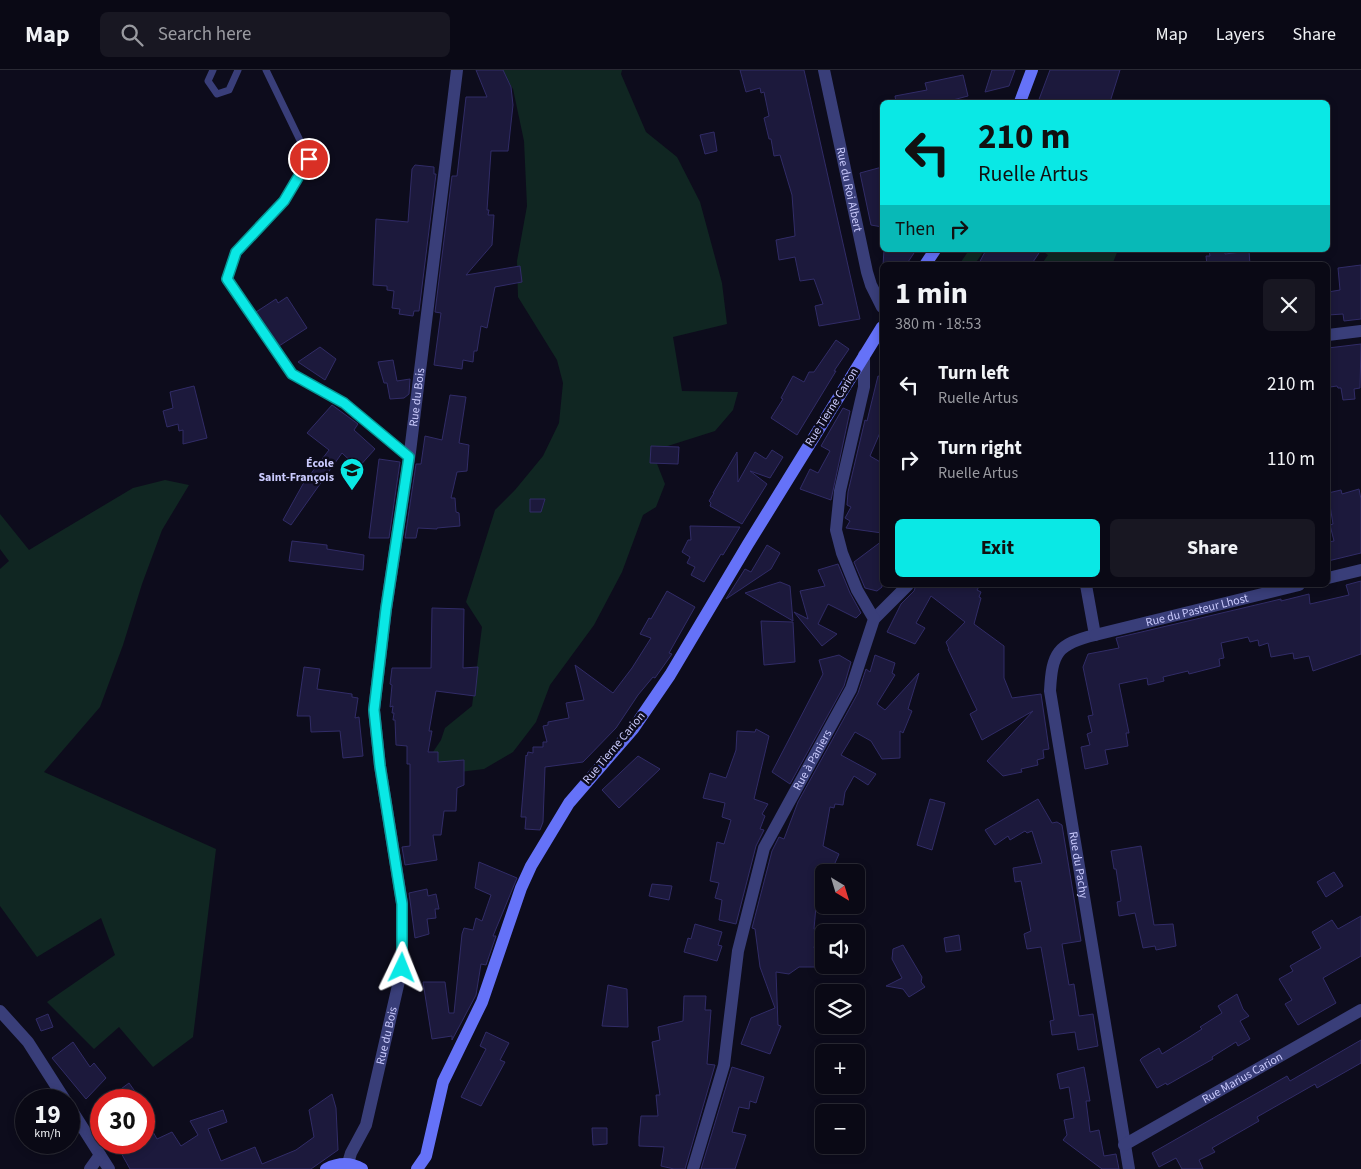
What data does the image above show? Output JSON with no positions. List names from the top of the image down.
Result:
{
  "streets": {
    "street": [
      "Rue du Roi Albert",
      "Rue du Bois",
      "Rue Tierne Carion",
      "Rue du Pasteur Lhost",
      "Rue à Paniers",
      "Rue du Pachy",
      "Rue Marius Carion"
    ]
  },
  "crossings": [
    ["Rue du Pasteur Lhost", "Rue du Pachy"],
    ["Rue du Pachy", "Rue Marius Carion"]
  ],
  "places": {
    "school or university": ["École Saint-François"]
  },
  "north": "bottom right",
  "page": {
    "header": "Map",
    "search": "Search here",
    "nav": ["Map", "Layers", "Share"],
    "turn": ["210 m", "Ruelle Artus"],
    "then": "Then",
    "heading": ["1 min", "380 m · 18:53"],
    "list": [
      {
        "name": "Turn left",
        "note": "Ruelle Artus",
        "value": "210 m"
      },
      {
        "name": "Turn right",
        "note": "Ruelle Artus",
        "value": "110 m"
      }
    ],
    "buttons": ["Exit", "Share"],
    "map_buttons": ["+", "−"],
    "speed": "19 km/h",
    "limit": "30"
  }
}
